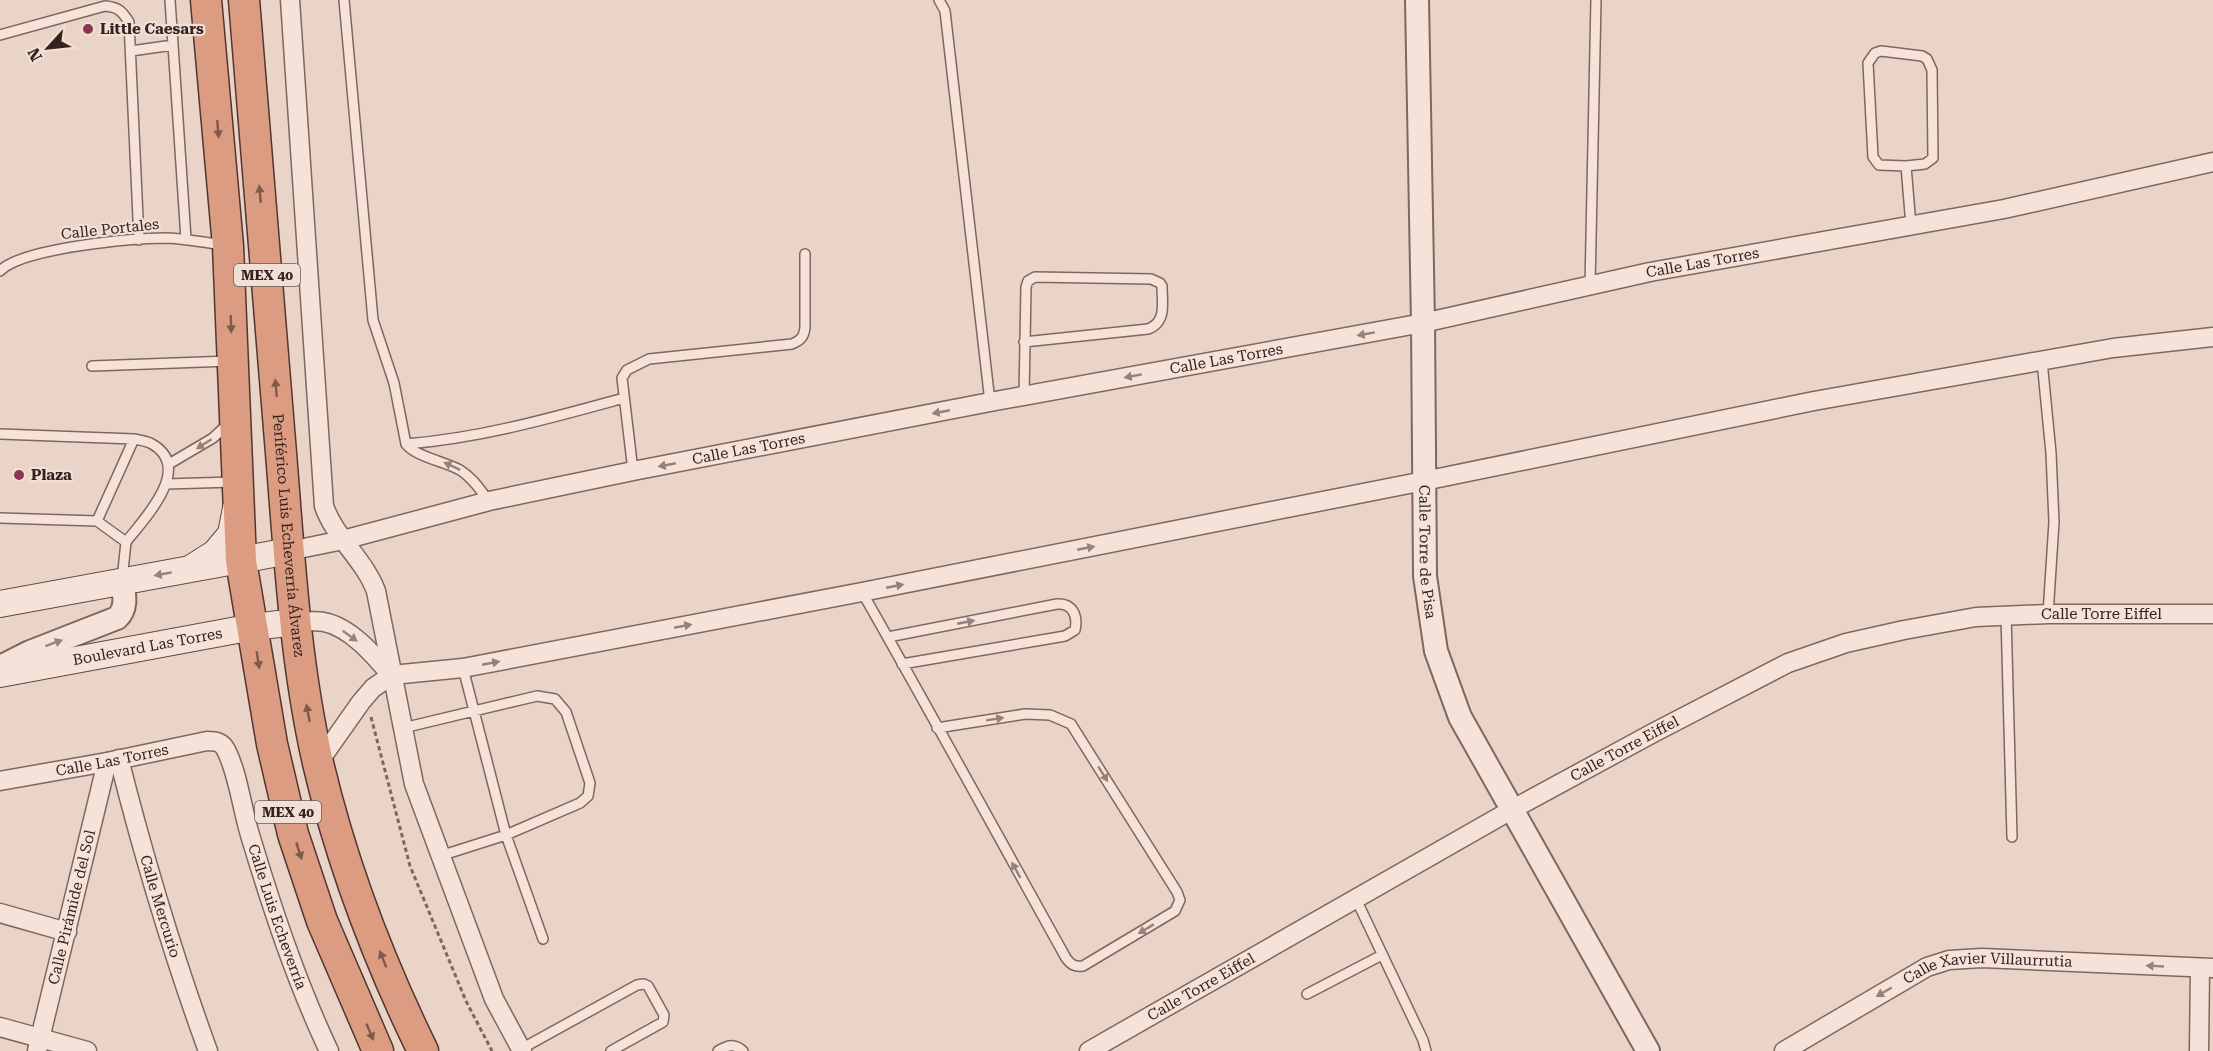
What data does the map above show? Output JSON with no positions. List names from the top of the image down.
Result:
{
  "streets": {
    "highway": ["MEX 40", "Periférico Luis Echeverría Álvarez"],
    "main road": ["Calle Las Torres", "Boulevard Las Torres"],
    "street": [
      "Calle Torre de Pisa",
      "Calle Torre Eiffel",
      "Calle Mercurio",
      "Calle Pirámide del Sol",
      "Calle Luis Echeverría",
      "Calle Xavier Villaurrutia"
    ],
    "lane": ["Calle Portales"]
  },
  "crossings": [
    ["Calle Portales", "MEX 40"],
    ["Calle Las Torres", "MEX 40"],
    ["Calle Las Torres", "Periférico Luis Echeverría Álvarez"],
    ["Calle Las Torres", "Calle Torre de Pisa"],
    ["Calle Las Torres", "Calle Mercurio"],
    ["Calle Las Torres", "Calle Pirámide del Sol"],
    ["Calle Las Torres", "Calle Luis Echeverría"],
    ["MEX 40", "Boulevard Las Torres"],
    ["Periférico Luis Echeverría Álvarez", "Boulevard Las Torres"],
    ["Calle Torre de Pisa", "Calle Torre Eiffel"],
    ["Calle Mercurio", "Calle Pirámide del Sol"]
  ],
  "one_way": ["Calle Xavier Villaurrutia"],
  "places": ["Little Caesars", "Plaza"],
  "north": "bottom left"
}
